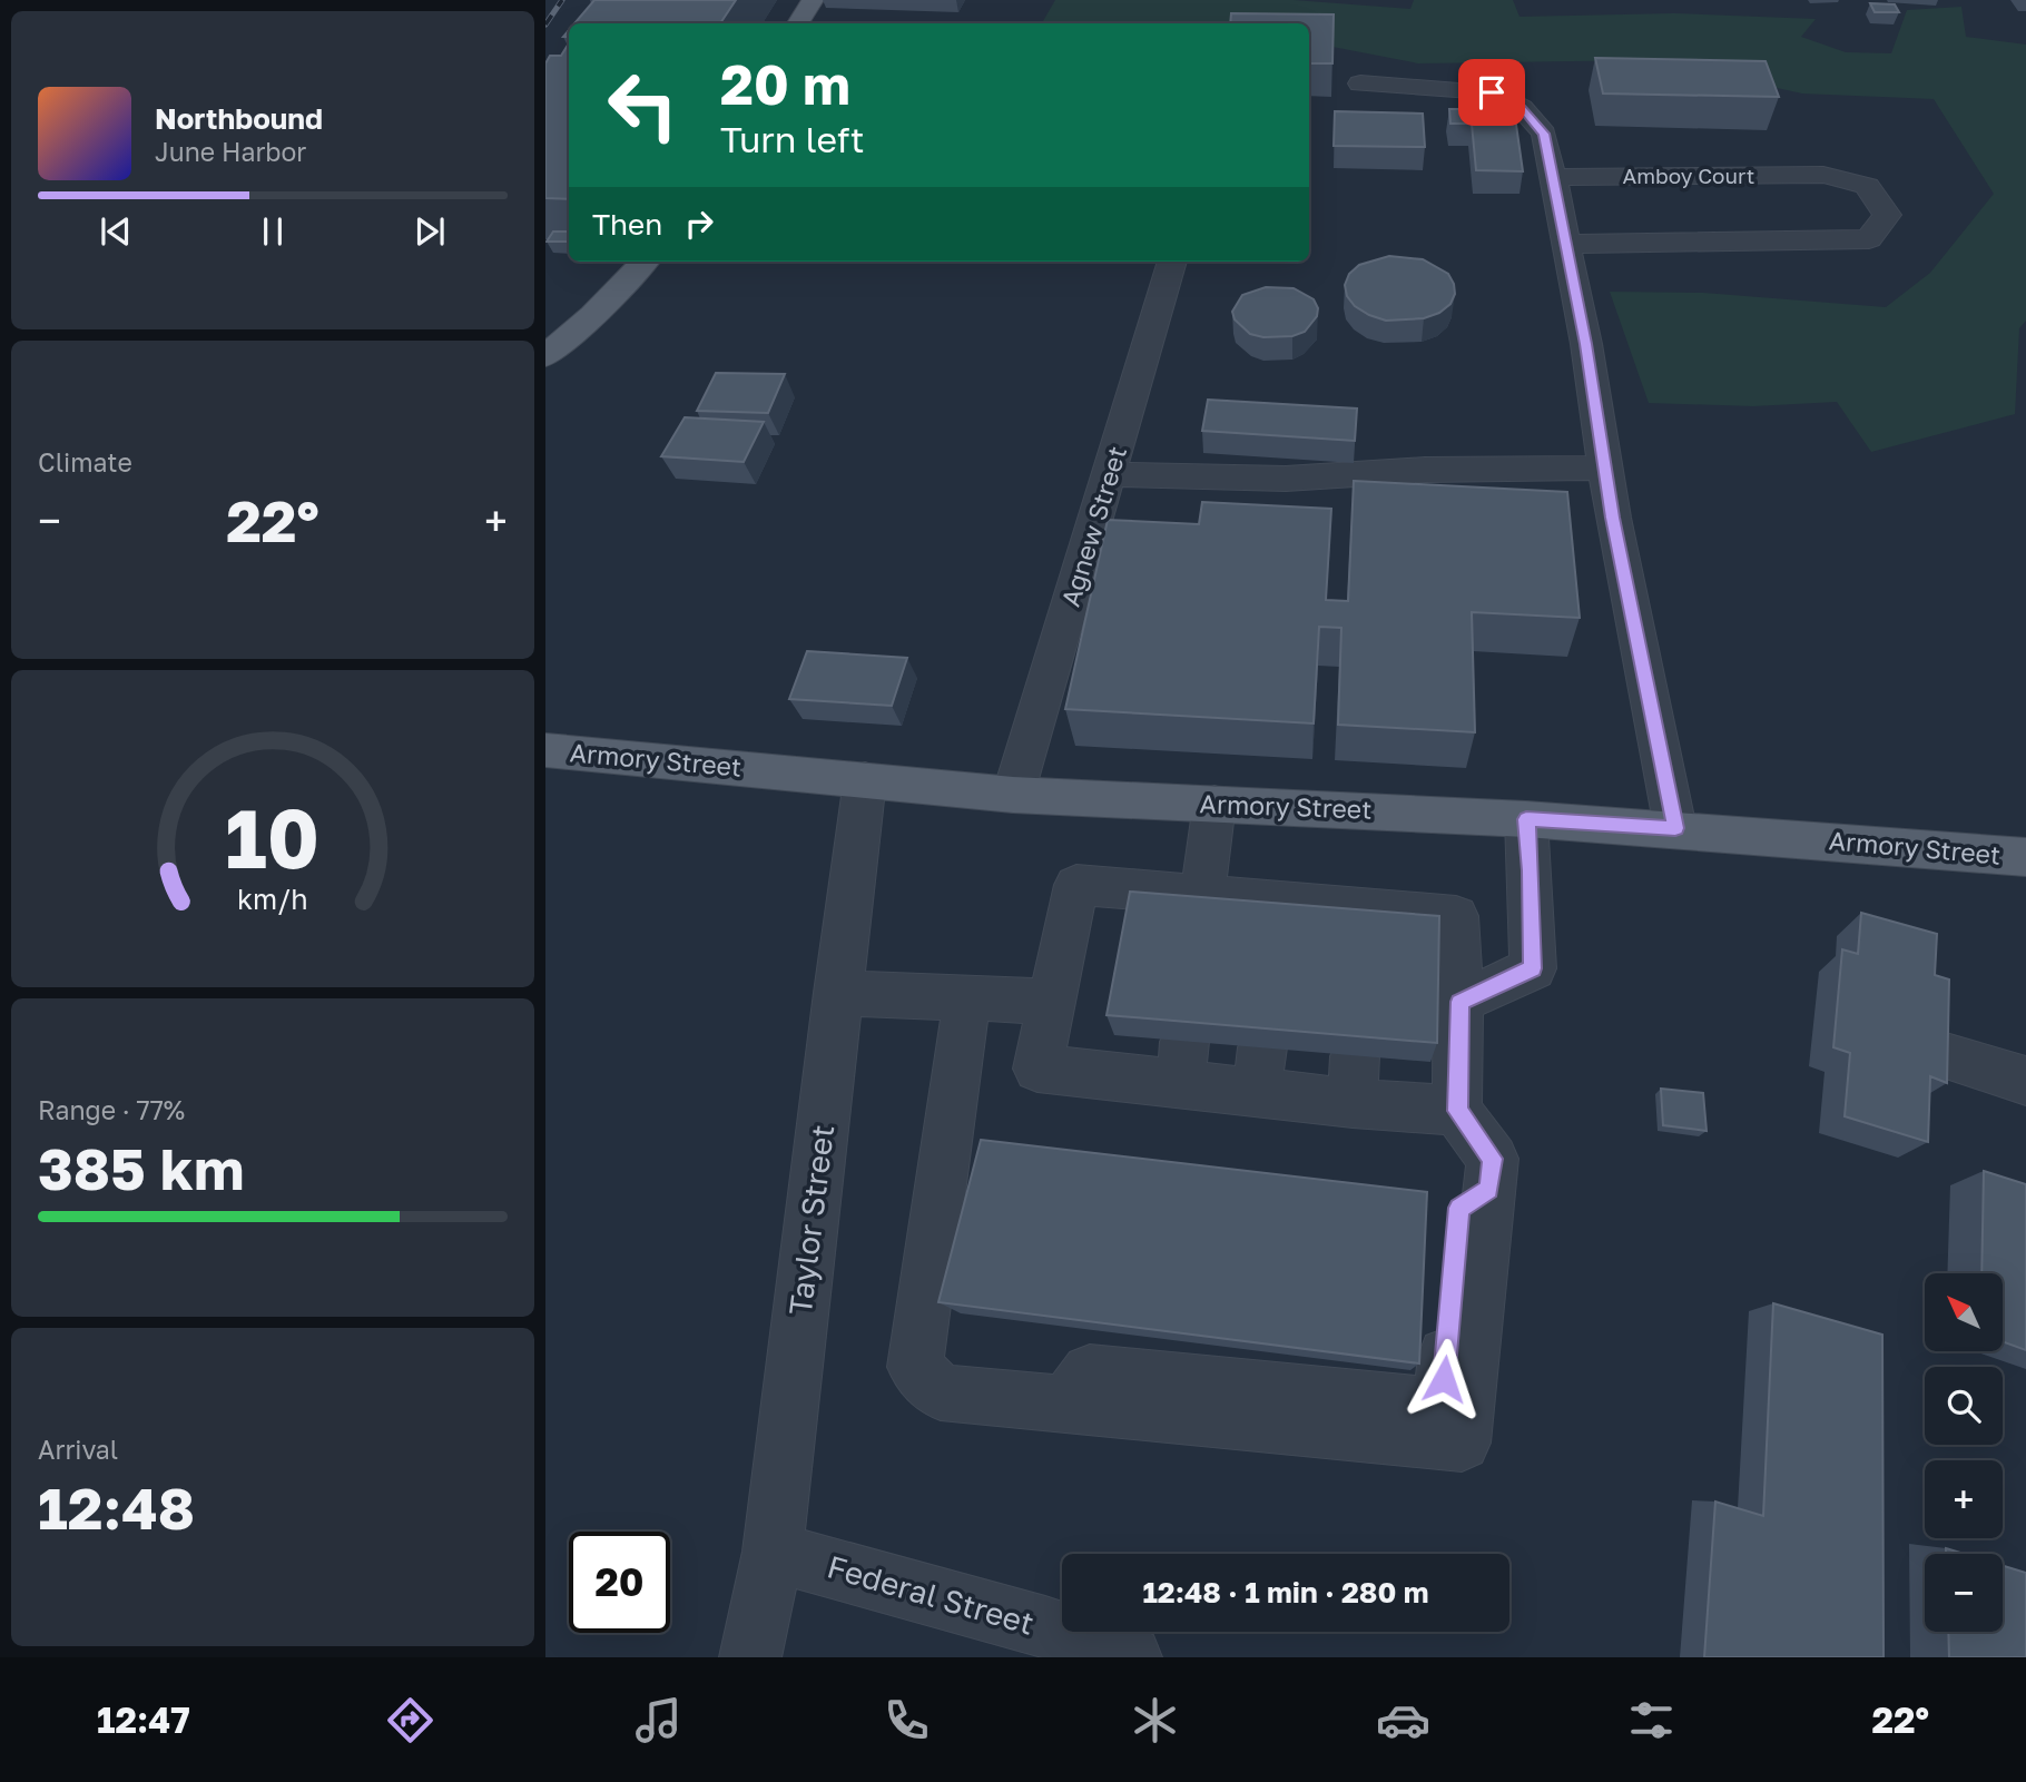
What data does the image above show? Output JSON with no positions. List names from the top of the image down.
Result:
{
  "streets": {
    "main road": ["Armory Street"],
    "street": [
      "Amboy Court",
      "Agnew Street",
      "Taylor Street",
      "Federal Street"
    ]
  },
  "crossings": [
    ["Agnew Street", "Armory Street"],
    ["Armory Street", "Taylor Street"],
    ["Taylor Street", "Federal Street"]
  ],
  "north": "top left",
  "page": {
    "turn": ["20 m", "Turn left"],
    "song": ["Northbound", "June Harbor"],
    "then": "Then",
    "tile": [
      "Climate",
      ["Range · 77%", "385 km"],
      ["Arrival", "12:48"]
    ],
    "heat": ["−", "22°", "+"],
    "map_buttons": ["+", "−"],
    "limit": "20",
    "trip": "12:48 · 1 min · 280 m",
    "tabs": ["12:47", "22°"],
    "gauge": ["10", "km/h"]
  }
}
